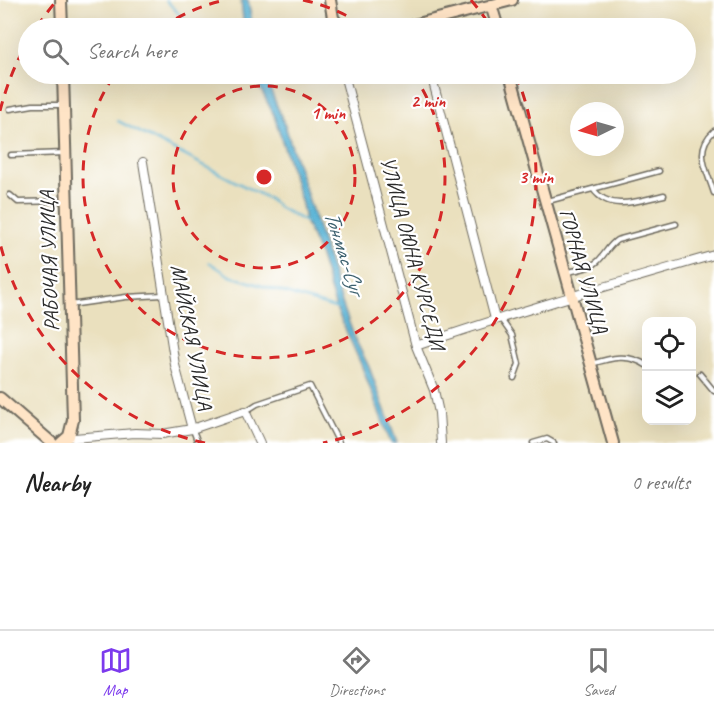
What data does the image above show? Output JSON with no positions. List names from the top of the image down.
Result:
{
  "streets": {
    "street": [
      "УЛИЦА ОЮНА КУРСЕДИ",
      "РАБОЧАЯ УЛИЦА",
      "ГОРНАЯ УЛИЦА",
      "МАЙСКАЯ УЛИЦА"
    ]
  },
  "water": ["Тонмас-Суг"],
  "north": "left",
  "page": {
    "search": "Search here",
    "heading": ["Nearby", "0 results"],
    "nav": ["Map", "Directions", "Saved"]
  },
  "rings": ["2 min", "1 min", "3 min"]
}
